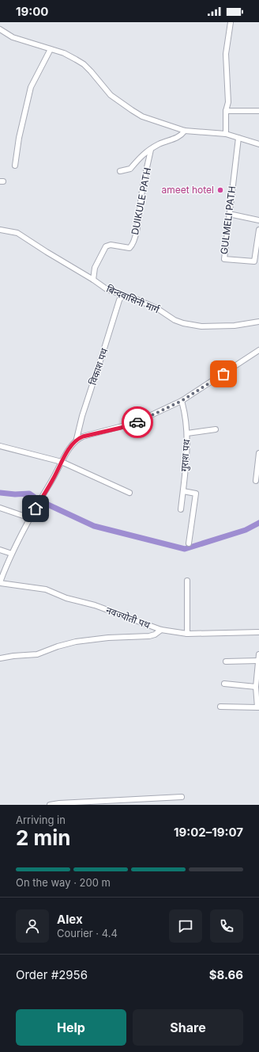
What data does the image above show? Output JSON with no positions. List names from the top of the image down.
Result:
{
  "streets": {
    "street": [
      "DUIKULE PATH",
      "GULMELI PATH",
      "बिन्दवासिनी मार्ग",
      "विकाश पथ",
      "गुराश पथ",
      "नवज्योती पथ"
    ]
  },
  "crossings": [
    ["DUIKULE PATH", "बिन्दवासिनी मार्ग"],
    ["बिन्दवासिनी मार्ग", "विकाश पथ"],
    ["विकाश पथ", "नवज्योती पथ"]
  ],
  "places": ["ameet hotel"],
  "page": {
    "status": "19:00",
    "heading": ["2 min", "Arriving in", "19:02–19:07"],
    "panel": [
      "Alex",
      "Courier · 4.4",
      "Order #2956",
      "$8.66"
    ],
    "bar": "On the way · 200 m",
    "buttons": ["Help", "Share"]
  }
}
